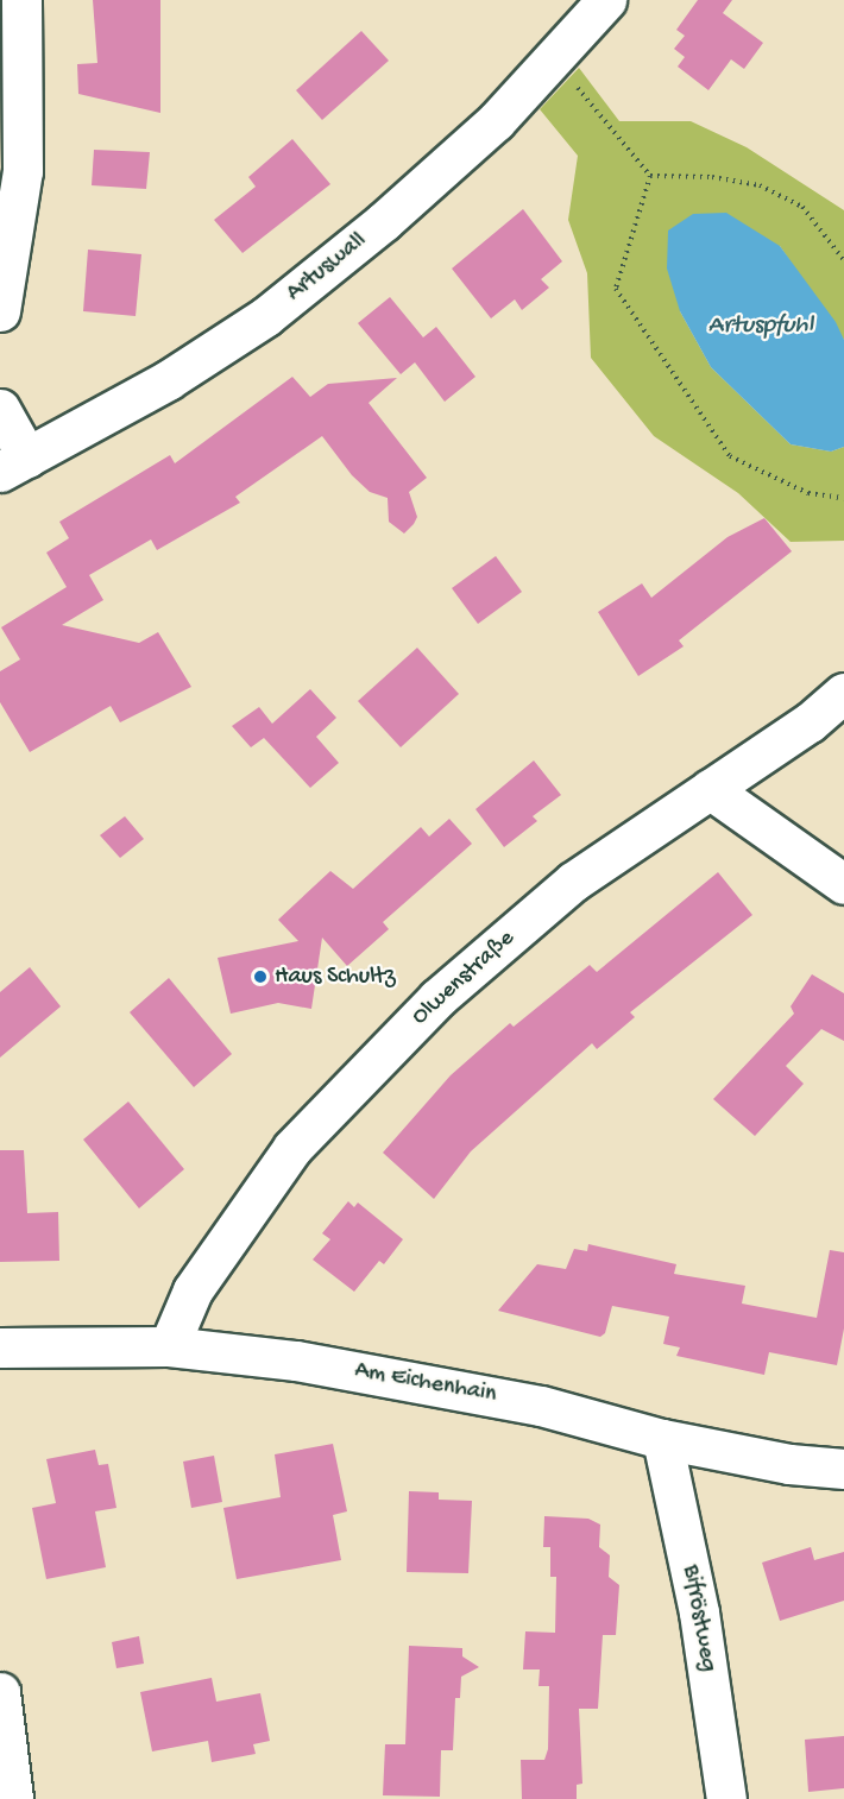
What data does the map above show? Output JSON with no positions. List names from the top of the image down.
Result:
{
  "streets": {
    "street": [
      "Artuswall",
      "Olwenstraße",
      "Am Eichenhain",
      "Bifröstweg"
    ]
  },
  "crossings": [
    ["Olwenstraße", "Am Eichenhain"],
    ["Am Eichenhain", "Bifröstweg"]
  ],
  "water": ["Artuspfuhl"],
  "places": ["Haus Schultz"]
}
